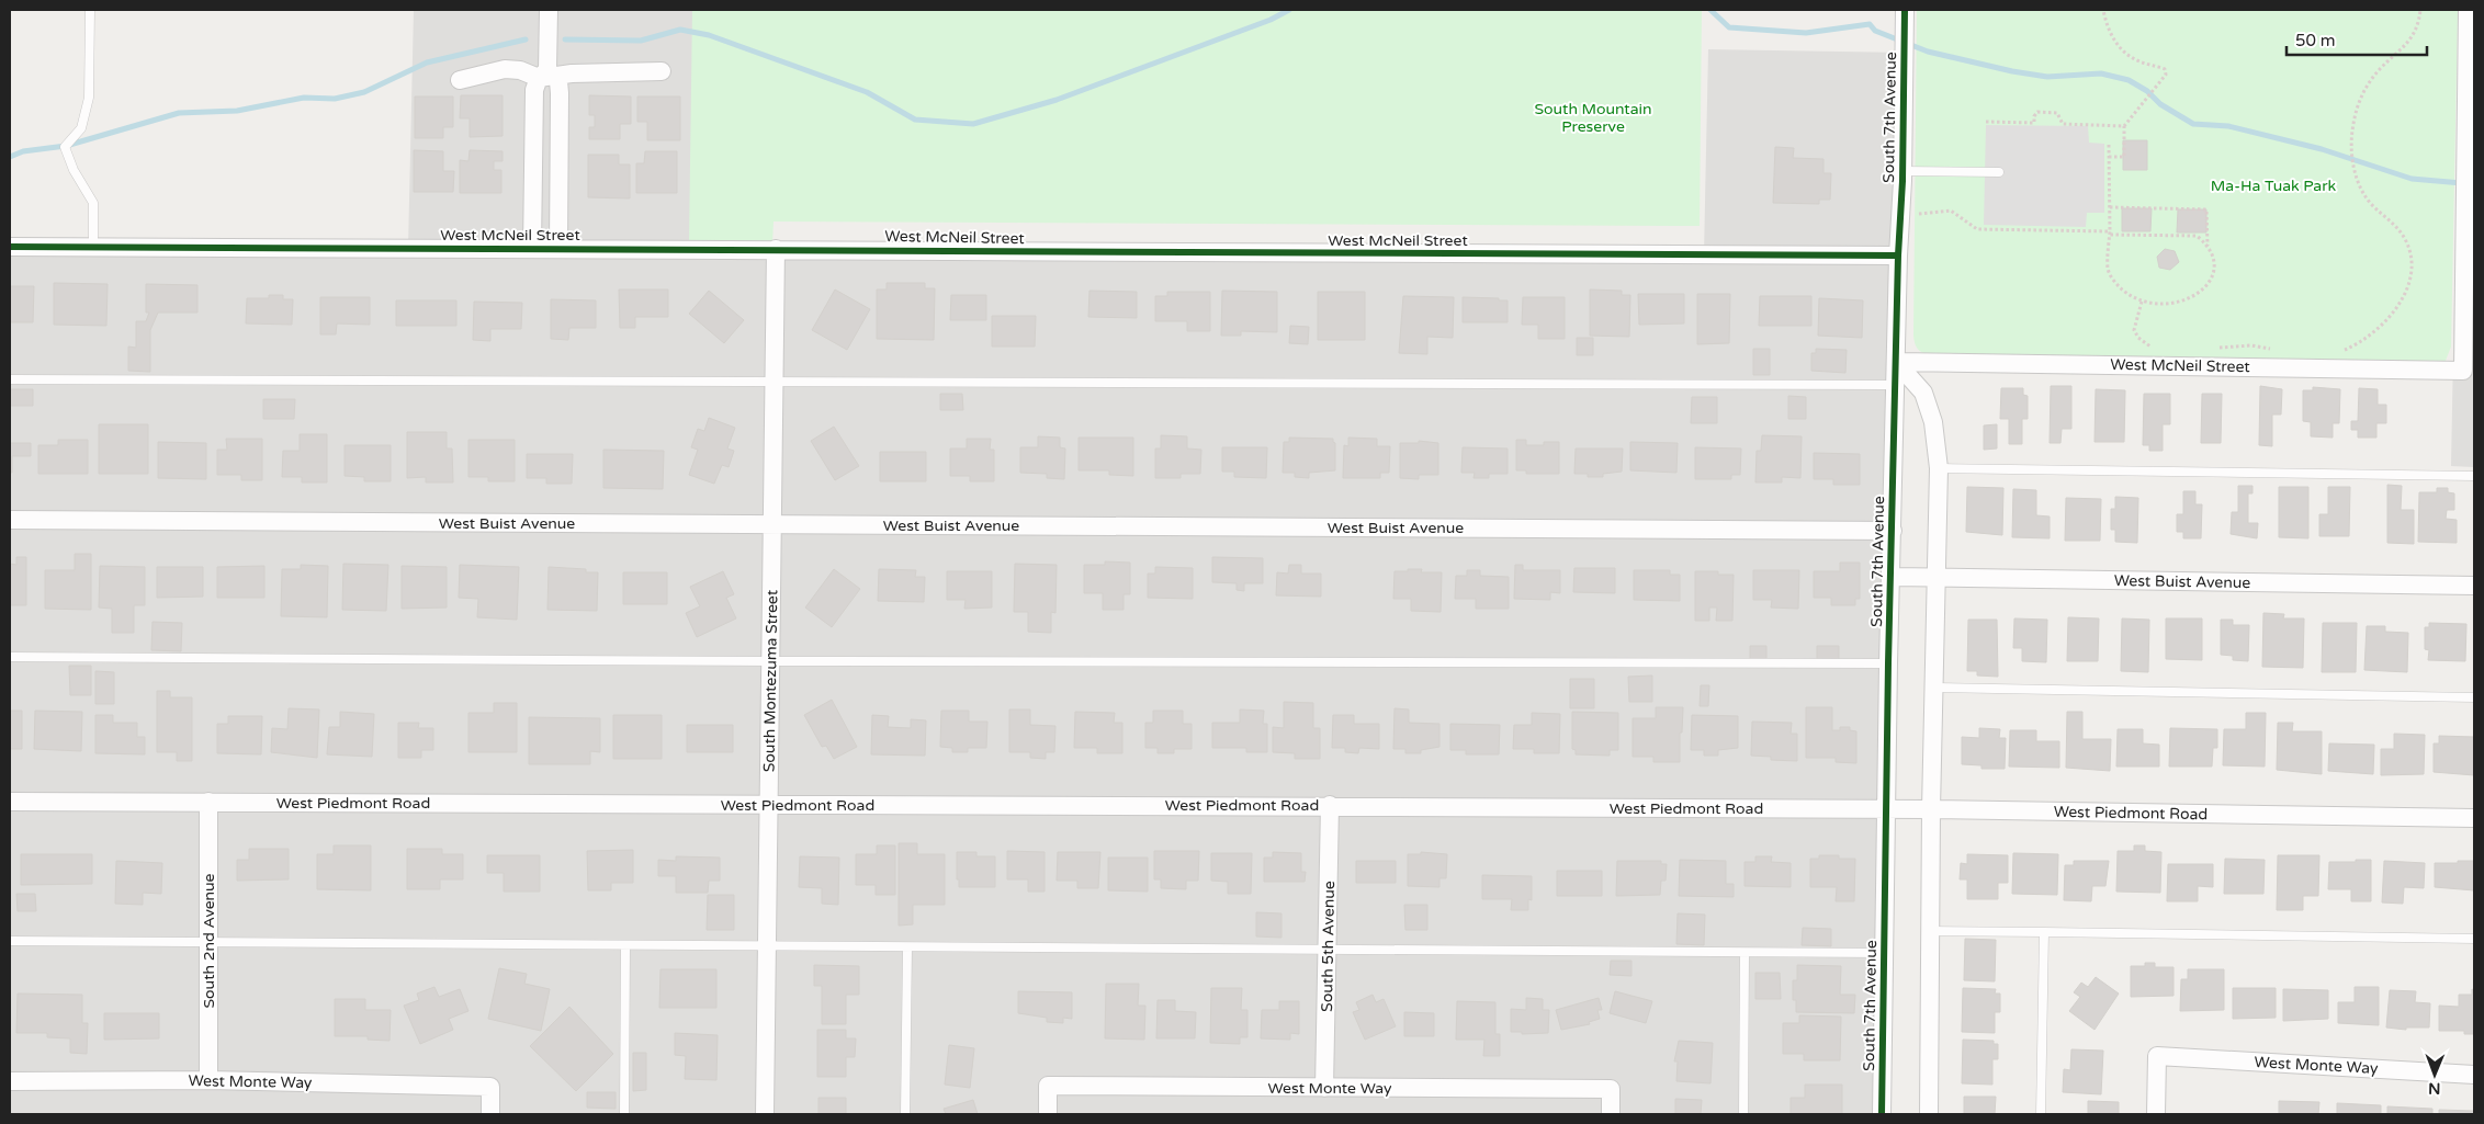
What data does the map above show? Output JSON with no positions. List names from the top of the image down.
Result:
{
  "streets": {
    "street": [
      "South 7th Avenue",
      "West McNeil Street",
      "West Buist Avenue",
      "South Montezuma Street",
      "West Piedmont Road",
      "South 2nd Avenue",
      "South 5th Avenue",
      "West Monte Way"
    ]
  },
  "crossings": [
    ["South 7th Avenue", "West McNeil Street"],
    ["South 7th Avenue", "West Buist Avenue"],
    ["South 7th Avenue", "West Piedmont Road"],
    ["West McNeil Street", "South Montezuma Street"],
    ["West Buist Avenue", "South Montezuma Street"],
    ["South Montezuma Street", "West Piedmont Road"],
    ["West Piedmont Road", "South 2nd Avenue"],
    ["West Piedmont Road", "South 5th Avenue"],
    ["South 2nd Avenue", "West Monte Way"],
    ["South 5th Avenue", "West Monte Way"]
  ],
  "parks": ["South Mountain Preserve", "Ma-Ha Tuak Park"],
  "scale_bar": "50 m",
  "north": "bottom"
}
